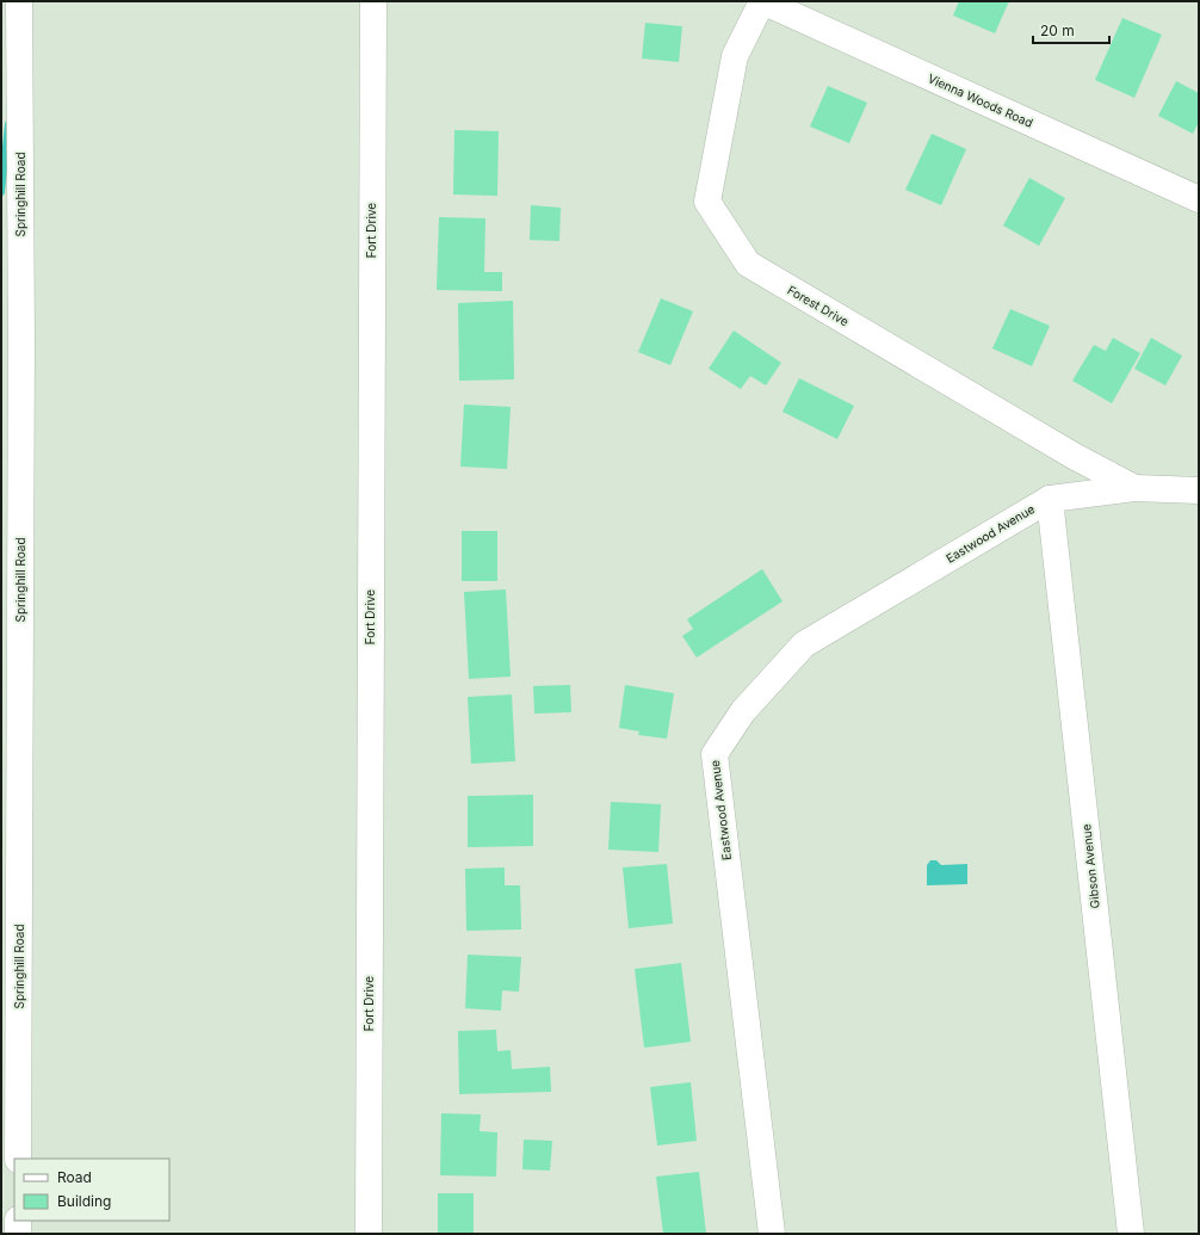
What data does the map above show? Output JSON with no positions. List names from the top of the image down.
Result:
{
  "streets": {
    "street": [
      "Vienna Woods Road",
      "Springhill Road",
      "Fort Drive",
      "Forest Drive",
      "Eastwood Avenue",
      "Gibson Avenue"
    ]
  },
  "crossings": [
    ["Vienna Woods Road", "Forest Drive"],
    ["Eastwood Avenue", "Gibson Avenue"]
  ],
  "legend": ["Road", "Building"],
  "scale_bar": "20 m"
}
